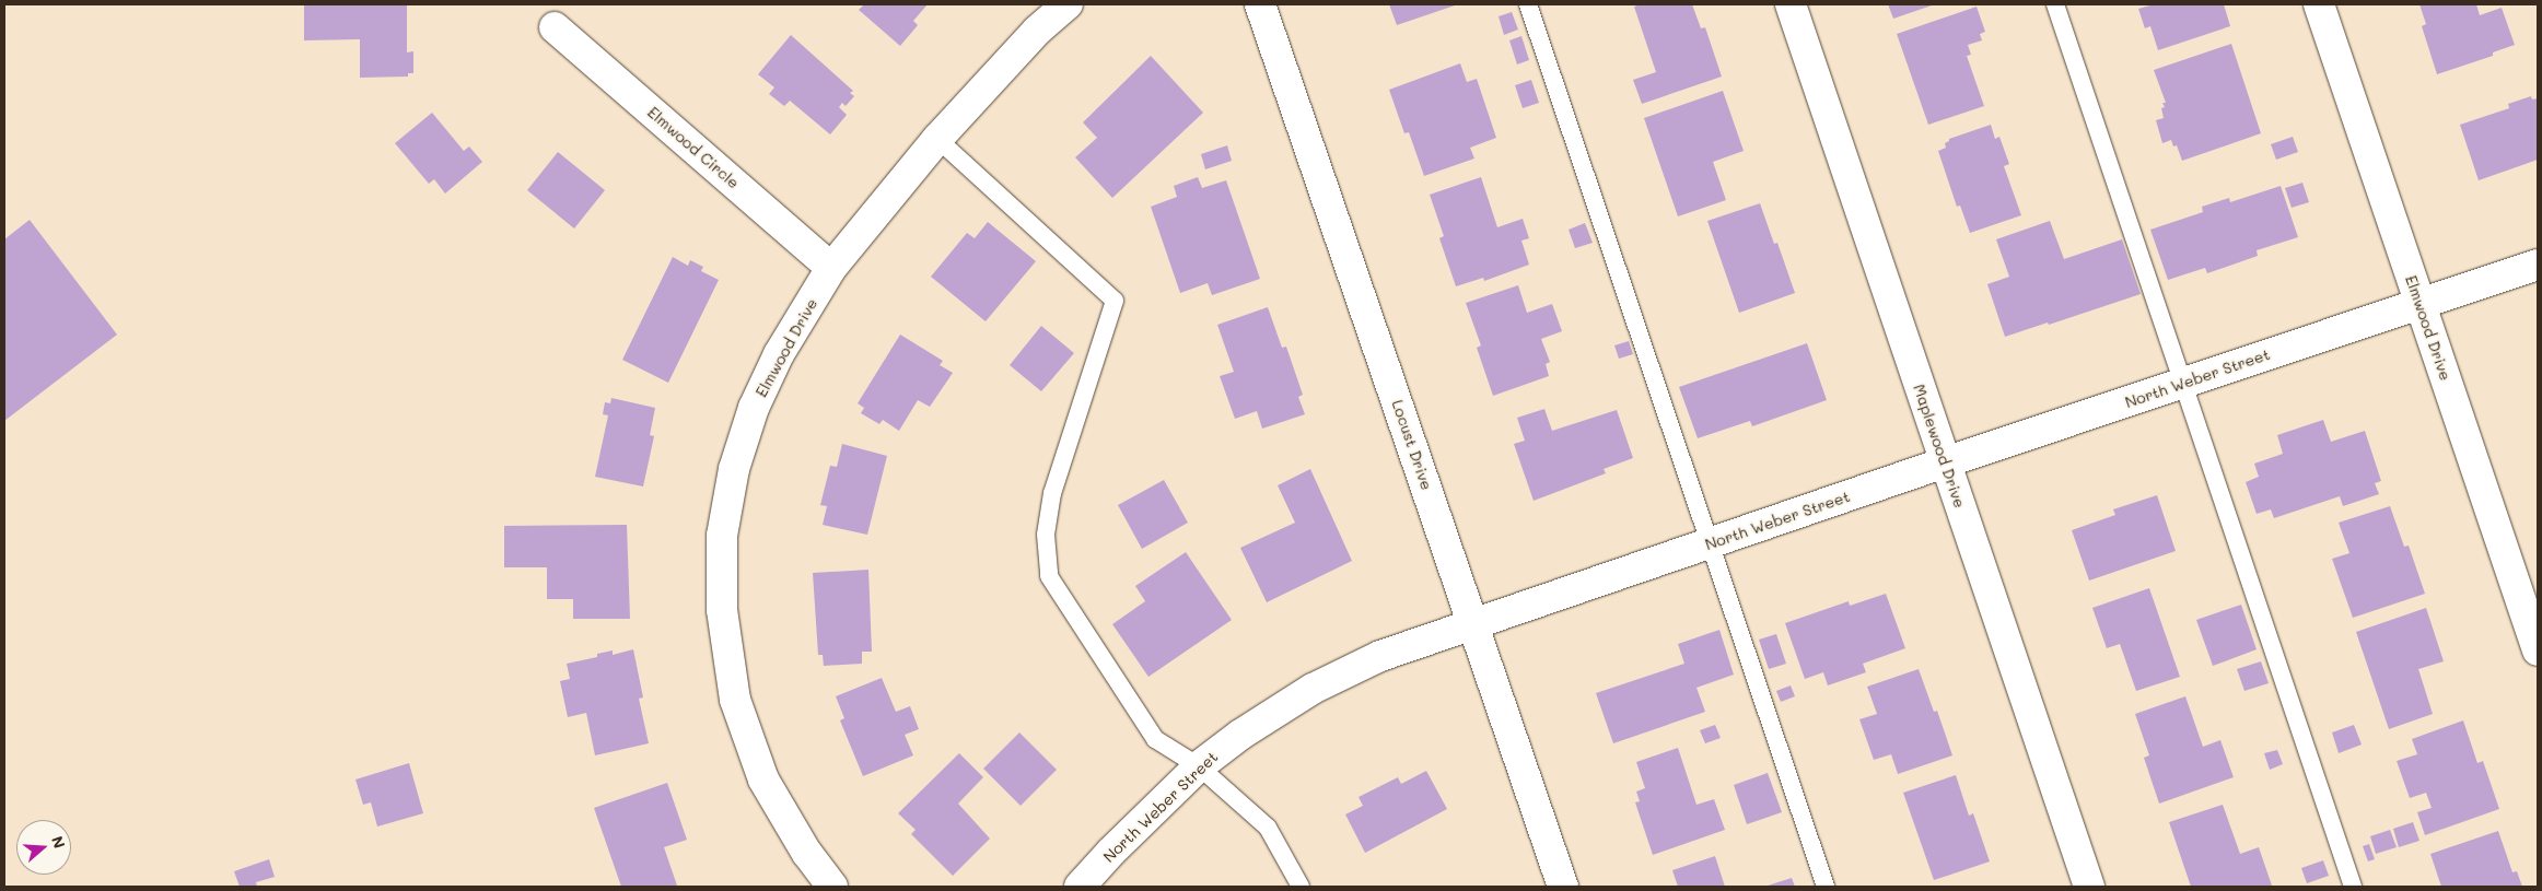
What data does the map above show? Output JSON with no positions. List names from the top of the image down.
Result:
{
  "streets": {
    "street": [
      "Elmwood Circle",
      "Elmwood Drive",
      "North Weber Street",
      "Locust Drive",
      "Maplewood Drive"
    ]
  },
  "crossings": [
    ["Elmwood Circle", "Elmwood Drive"],
    ["Elmwood Drive", "North Weber Street"],
    ["North Weber Street", "Locust Drive"],
    ["North Weber Street", "Maplewood Drive"]
  ],
  "north": "right"
}
